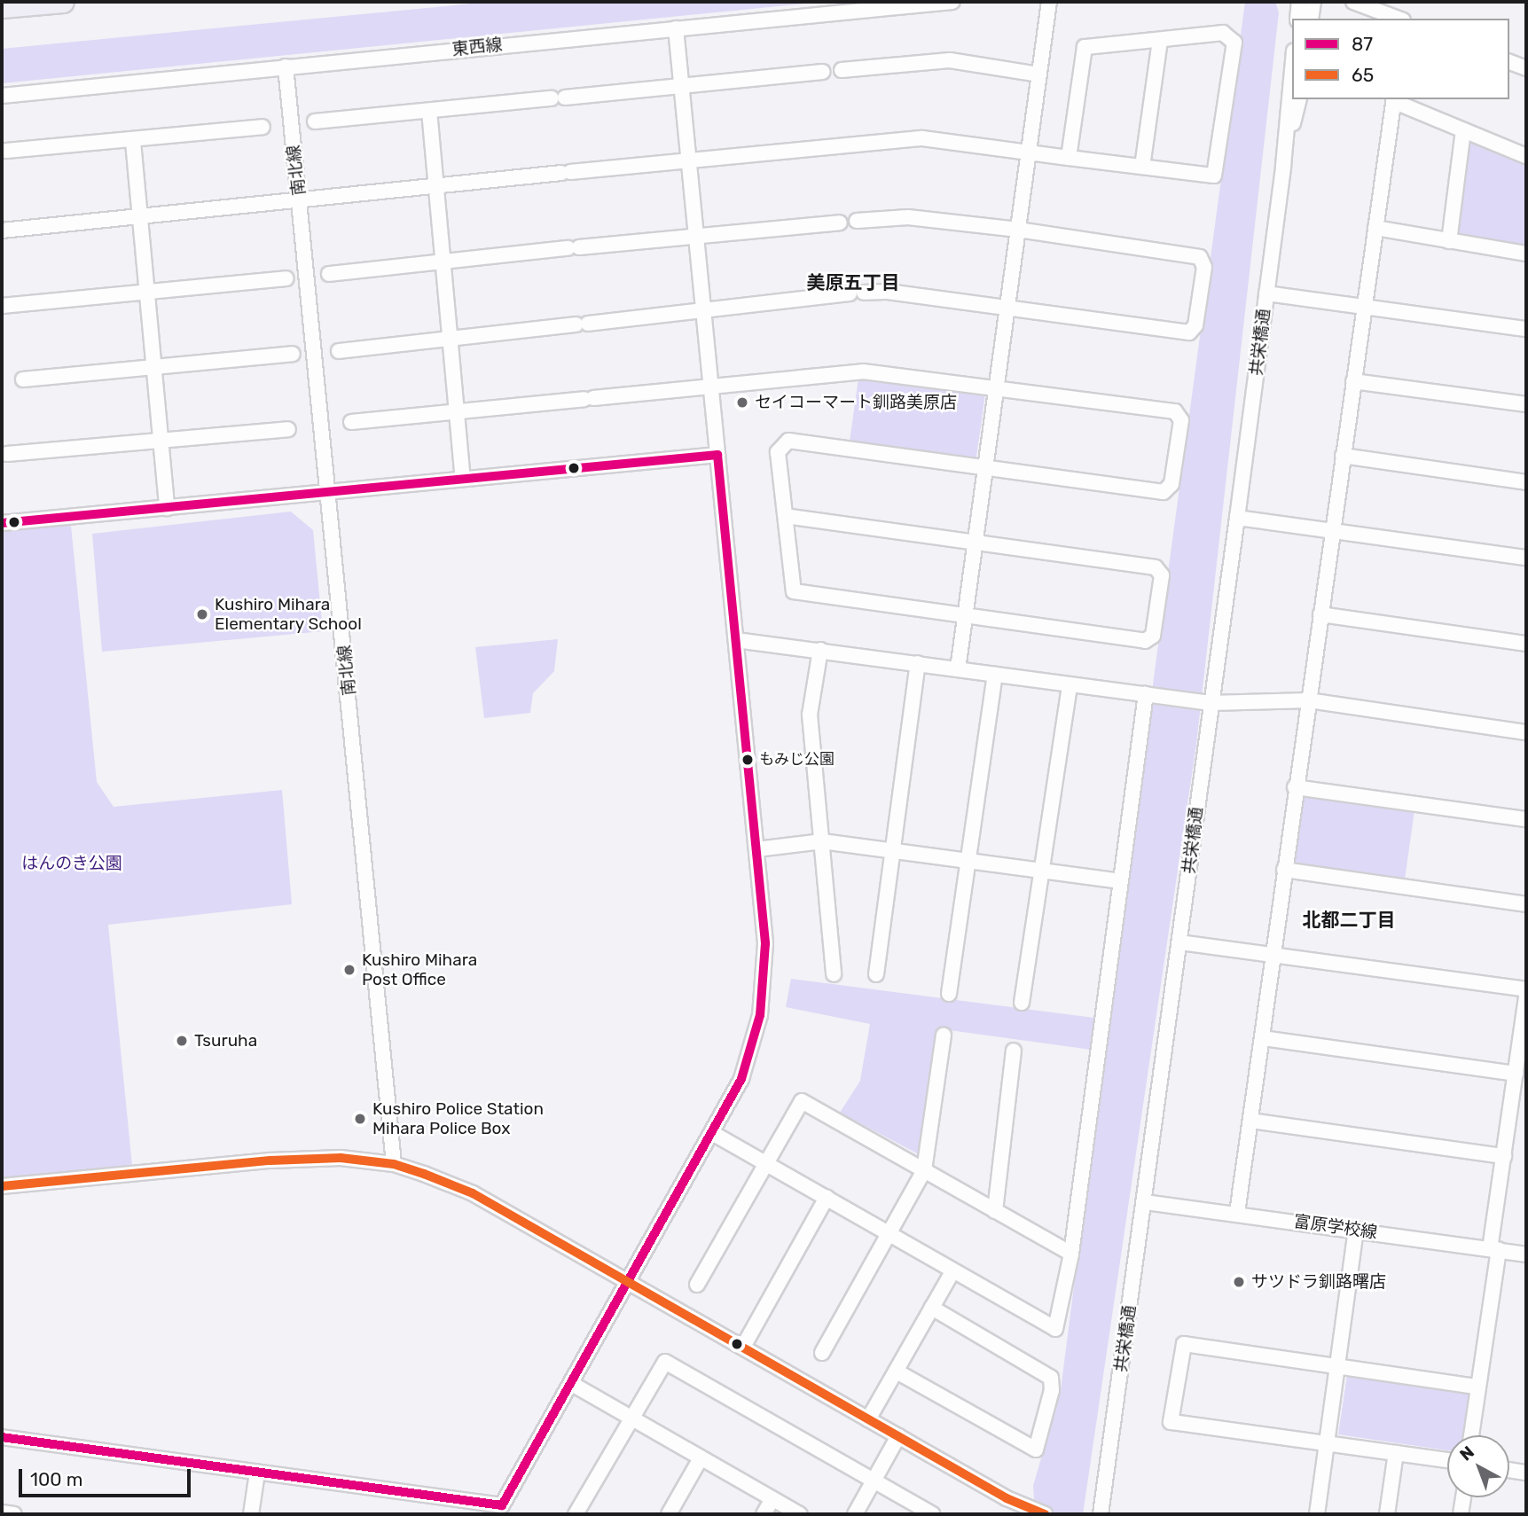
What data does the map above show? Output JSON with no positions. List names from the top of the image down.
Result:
{
  "streets": {
    "street": [
      "東西線",
      "南北線",
      "共栄橋通",
      "富原学校線"
    ]
  },
  "crossings": [
    ["東西線", "南北線"],
    ["共栄橋通", "富原学校線"]
  ],
  "districts": ["美原五丁目", "北都二丁目"],
  "parks": ["はんのき公園"],
  "places": [
    "セイコーマート釧路美原店",
    "Kushiro Mihara Elementary School",
    "もみじ公園",
    "Kushiro Mihara Post Office",
    "Tsuruha",
    "Kushiro Police Station Mihara Police Box",
    "サツドラ釧路曙店"
  ],
  "lines": ["transit line 87", "transit line 65"],
  "legend": ["87", "65"],
  "scale_bar": "100 m",
  "north": "top left"
}
